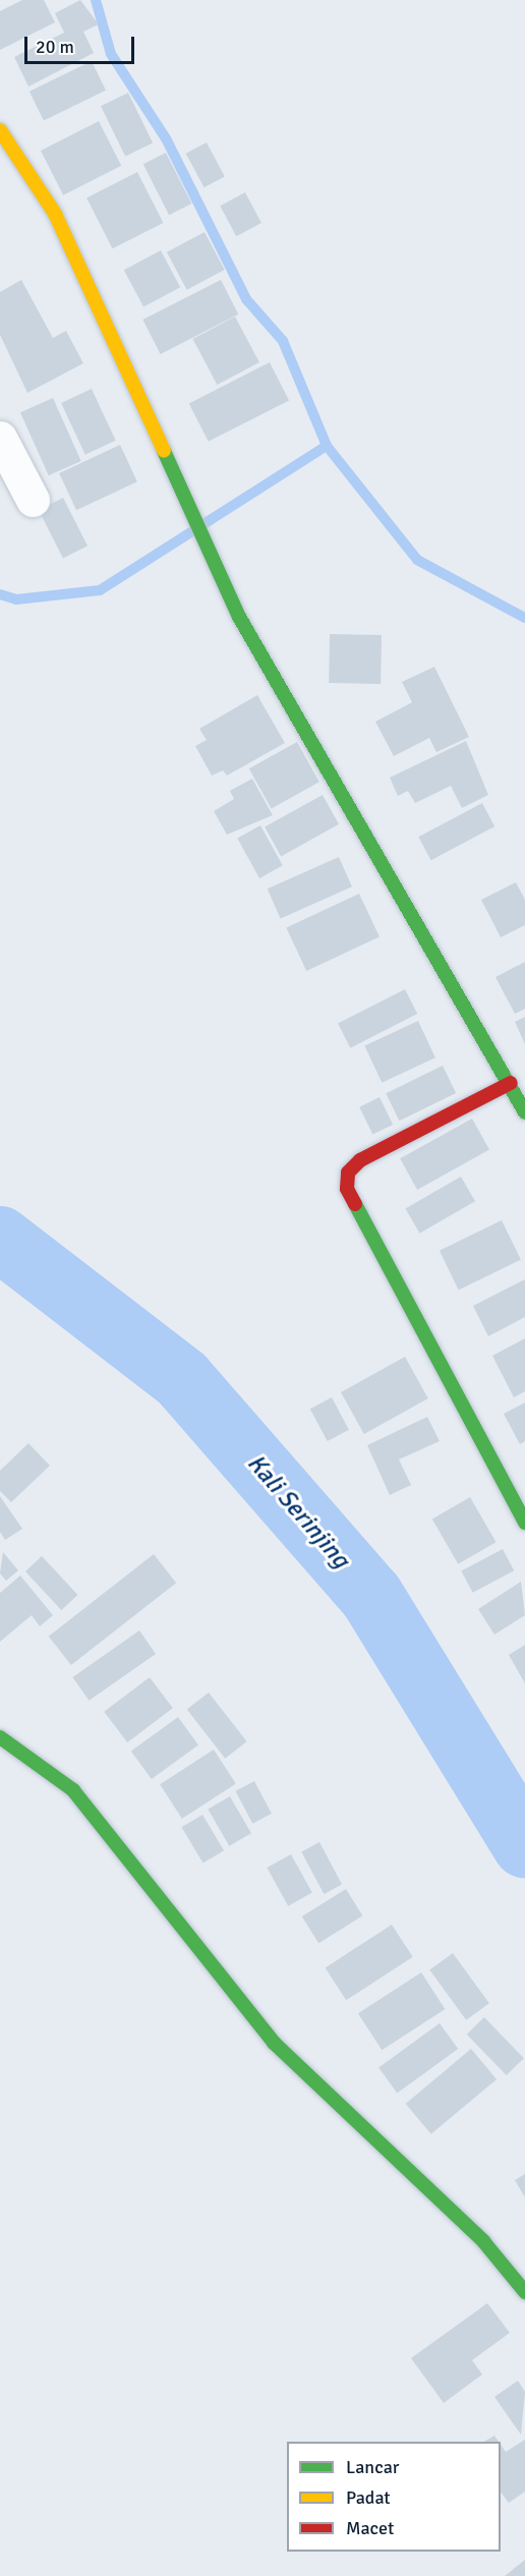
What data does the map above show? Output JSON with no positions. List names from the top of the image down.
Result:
{
  "water": ["Kali Serinjing"],
  "legend": ["Lancar", "Padat", "Macet"],
  "scale_bar": "20 m"
}
